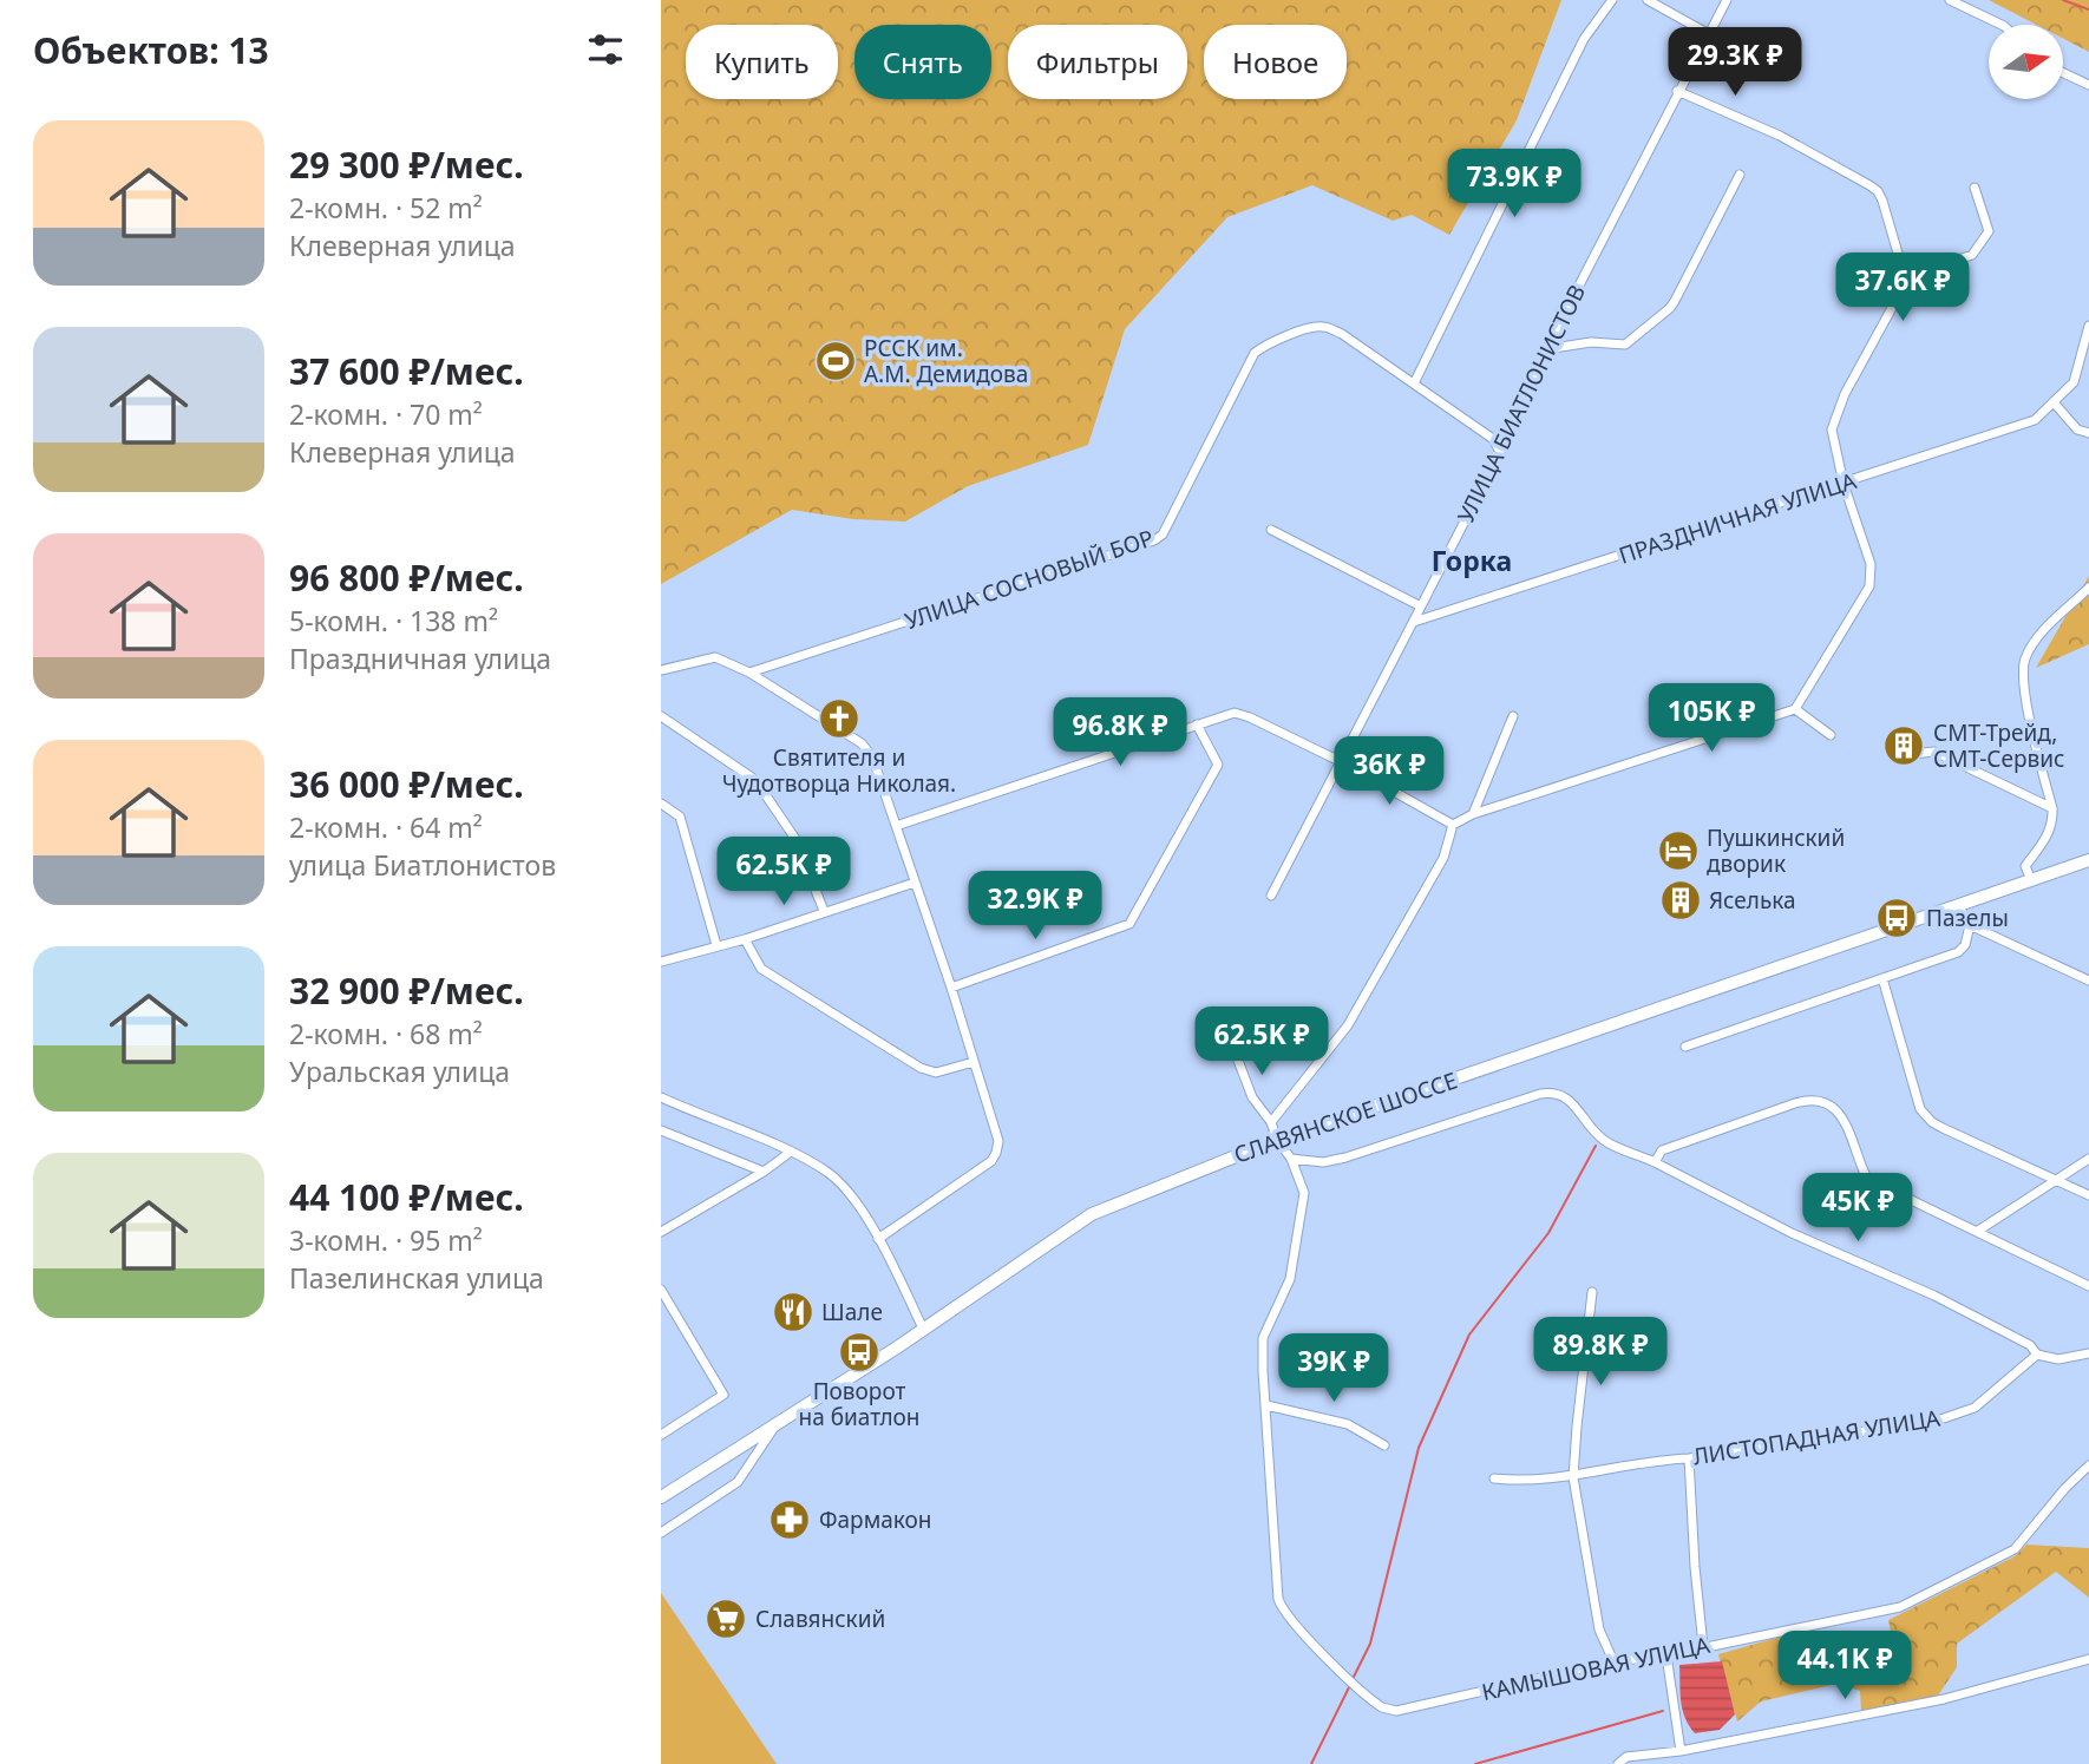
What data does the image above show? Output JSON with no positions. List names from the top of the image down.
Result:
{
  "streets": {
    "main road": ["СЛАВЯНСКОЕ ШОССЕ"],
    "street": [
      "УЛИЦА БИАТЛОНИСТОВ",
      "ПРАЗДНИЧНАЯ УЛИЦА",
      "УЛИЦА СОСНОВЫЙ БОР",
      "ЛИСТОПАДНАЯ УЛИЦА",
      "КАМЫШОВАЯ УЛИЦА"
    ]
  },
  "crossings": [
    ["УЛИЦА БИАТЛОНИСТОВ", "ПРАЗДНИЧНАЯ УЛИЦА"],
    ["УЛИЦА БИАТЛОНИСТОВ", "УЛИЦА СОСНОВЫЙ БОР"]
  ],
  "districts": ["Горка"],
  "places": {
    "sports": ["РССК им. А.М. Демидова"],
    "church": ["Святителя и Чудотворца Николая."],
    "building": ["СМТ-Трейд, СМТ-Сервис", "Яселька"],
    "hotel": ["Пушкинский дворик"],
    "bus stop": ["Пазелы", "Поворот на биатлон"],
    "restaurant": ["Шале"],
    "pharmacy": ["Фармакон"],
    "supermarket": ["Славянский"]
  },
  "north": "right",
  "page": {
    "heading": "Объектов: 13",
    "chip": [
      "Купить",
      "Снять",
      "Фильтры",
      "Новое"
    ],
    "price": [
      "29.3K ₽",
      "73.9K ₽",
      "37.6K ₽",
      "105K ₽",
      "96.8K ₽",
      "36K ₽",
      "62.5K ₽",
      "32.9K ₽",
      "62.5K ₽",
      "45K ₽",
      "89.8K ₽",
      "39K ₽",
      "44.1K ₽"
    ],
    "list": [
      {
        "name": "29 300 ₽/мес.",
        "note": "2-комн. · 52 m² · Клеверная улица"
      },
      {
        "name": "37 600 ₽/мес.",
        "note": "2-комн. · 70 m² · Клеверная улица"
      },
      {
        "name": "96 800 ₽/мес.",
        "note": "5-комн. · 138 m² · Праздничная улица"
      },
      {
        "name": "36 000 ₽/мес.",
        "note": "2-комн. · 64 m² · улица Биатлонистов"
      },
      {
        "name": "32 900 ₽/мес.",
        "note": "2-комн. · 68 m² · Уральская улица"
      },
      {
        "name": "44 100 ₽/мес.",
        "note": "3-комн. · 95 m² · Пазелинская улица"
      }
    ]
  }
}
